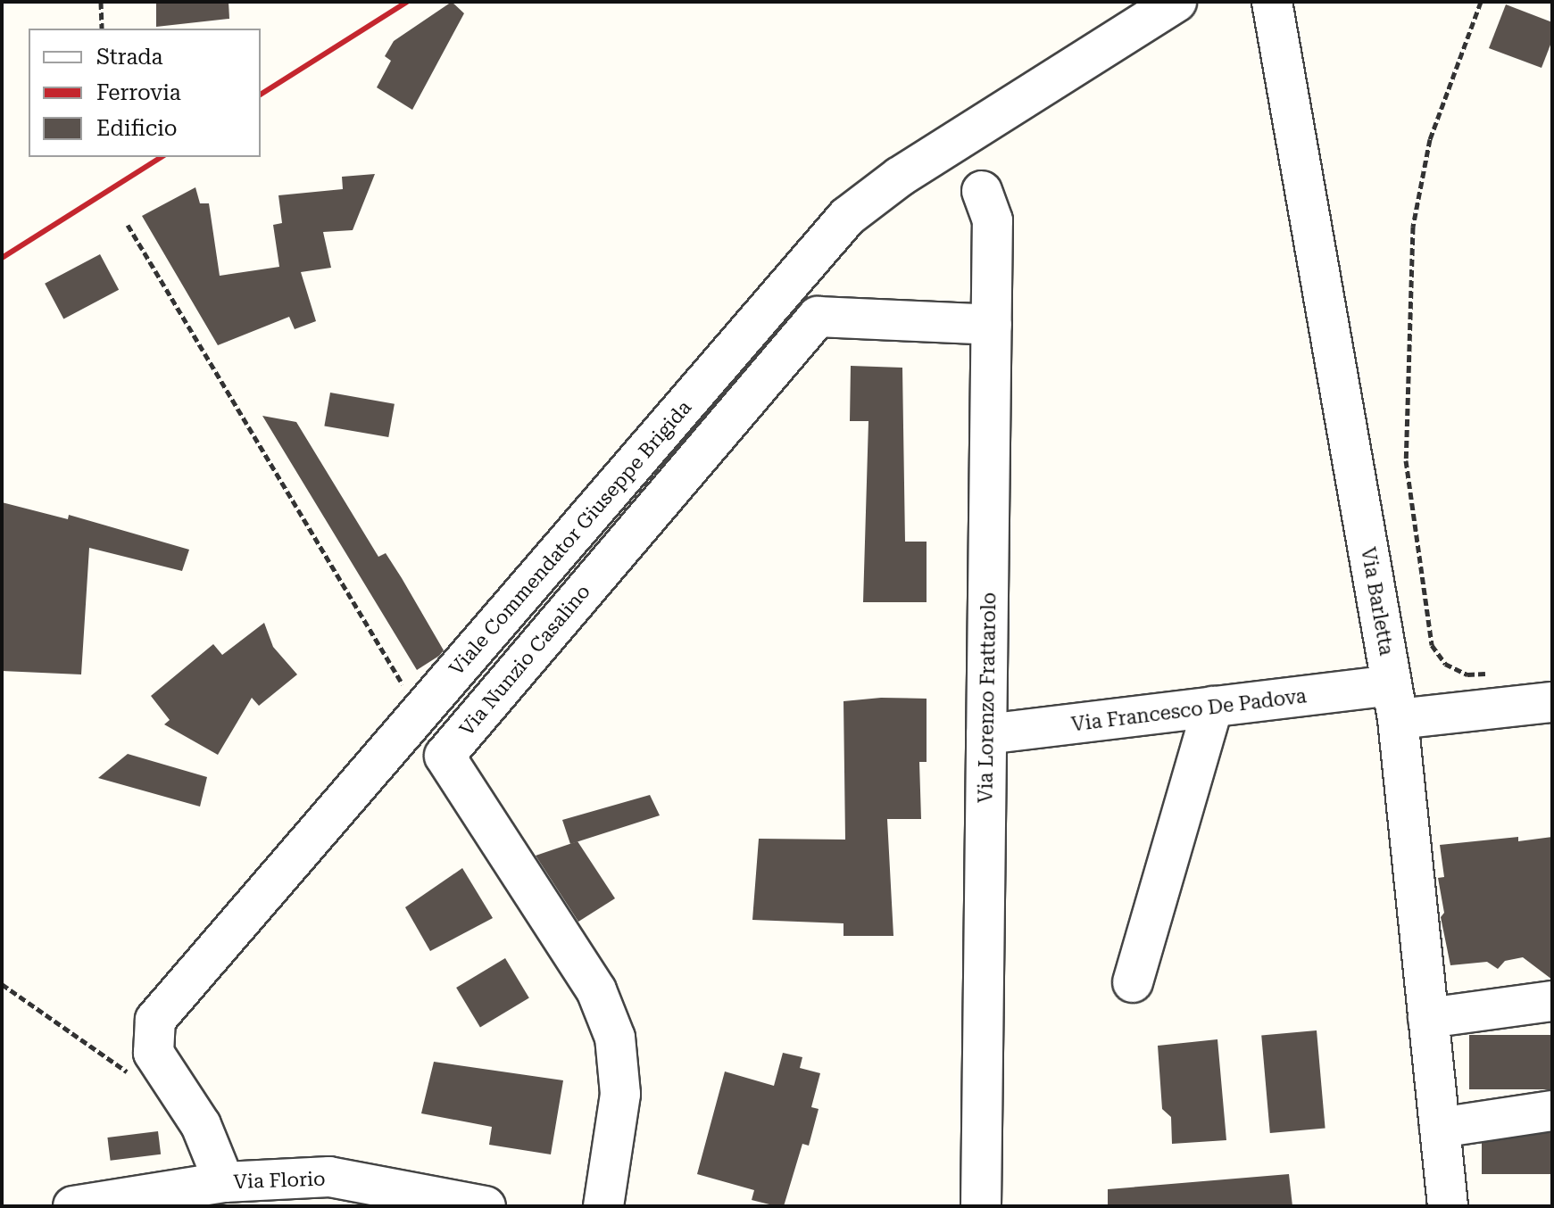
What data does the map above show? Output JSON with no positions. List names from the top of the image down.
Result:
{
  "streets": {
    "street": [
      "Viale Commendator Giuseppe Brigida",
      "Via Barletta",
      "Via Nunzio Casalino",
      "Via Lorenzo Frattarolo",
      "Via Francesco De Padova",
      "Via Florio"
    ]
  },
  "crossings": [
    ["Via Barletta", "Via Francesco De Padova"],
    ["Via Nunzio Casalino", "Via Lorenzo Frattarolo"],
    ["Via Lorenzo Frattarolo", "Via Francesco De Padova"]
  ],
  "legend": ["Strada", "Ferrovia", "Edificio"]
}
